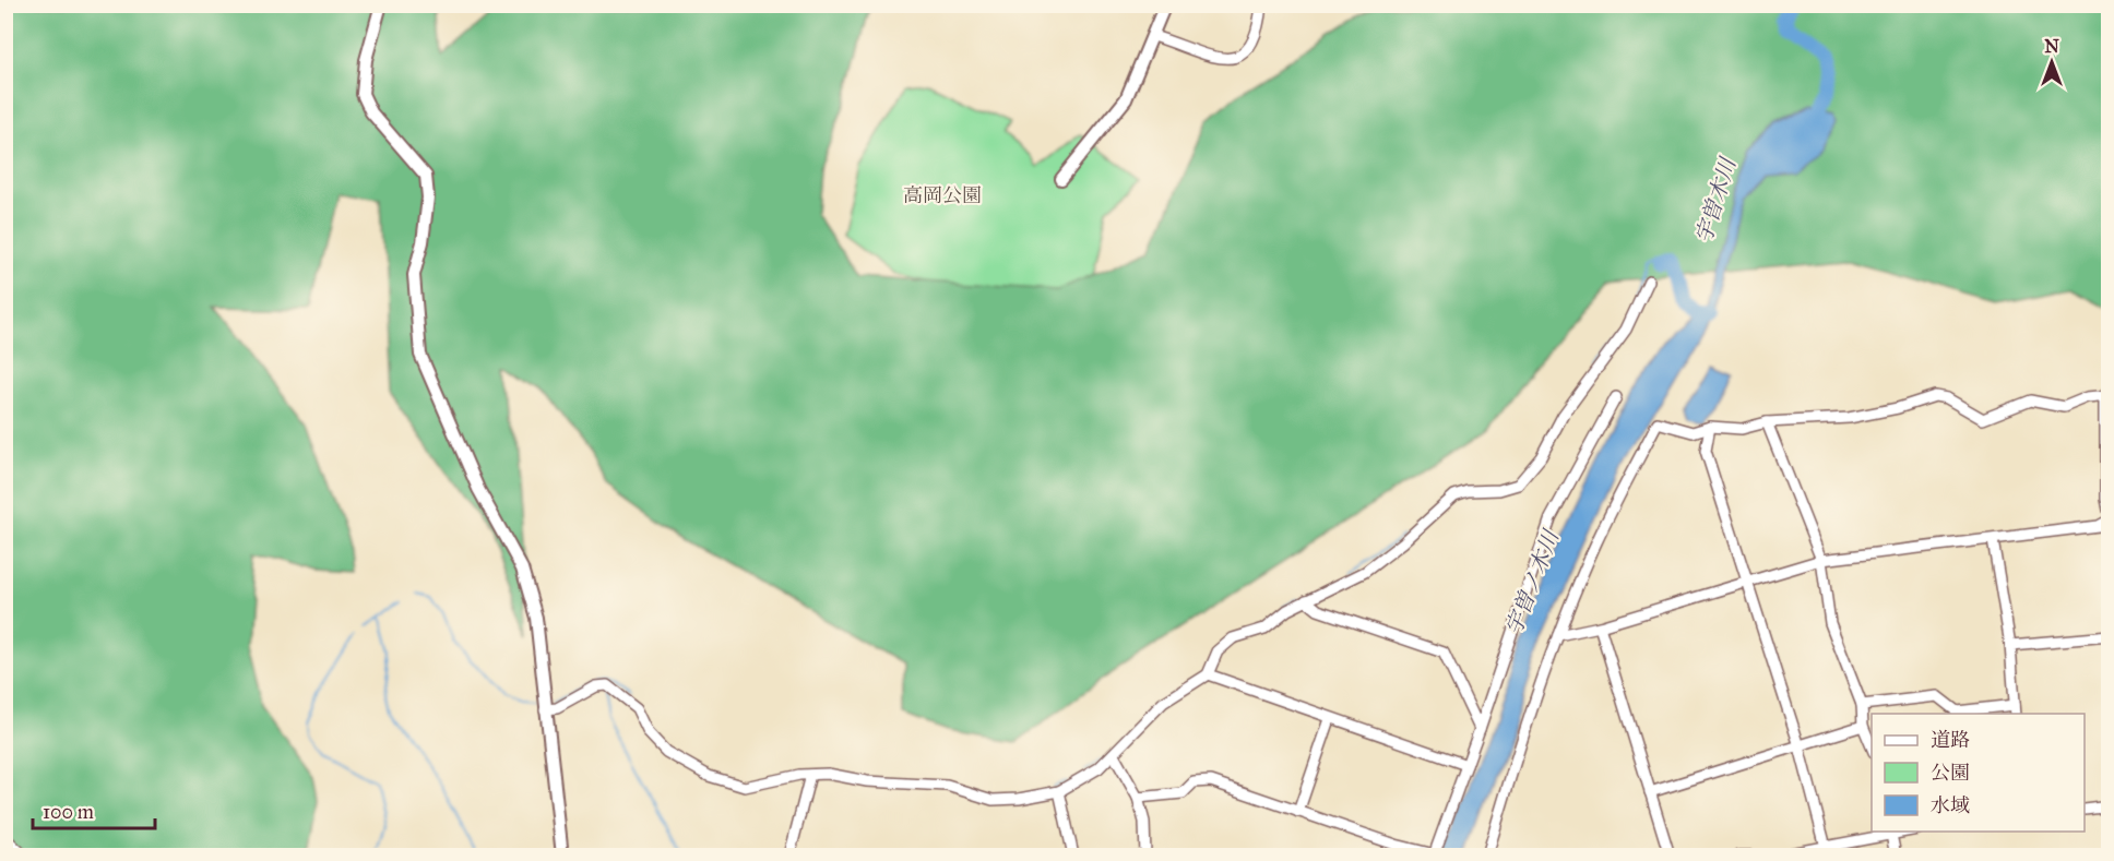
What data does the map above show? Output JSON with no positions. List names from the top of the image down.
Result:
{
  "water": ["宇曽木川", "宇曽ノ木川"],
  "parks": ["高岡公園"],
  "legend": ["道路", "公園", "水域"],
  "scale_bar": "100 m",
  "north": "top"
}
